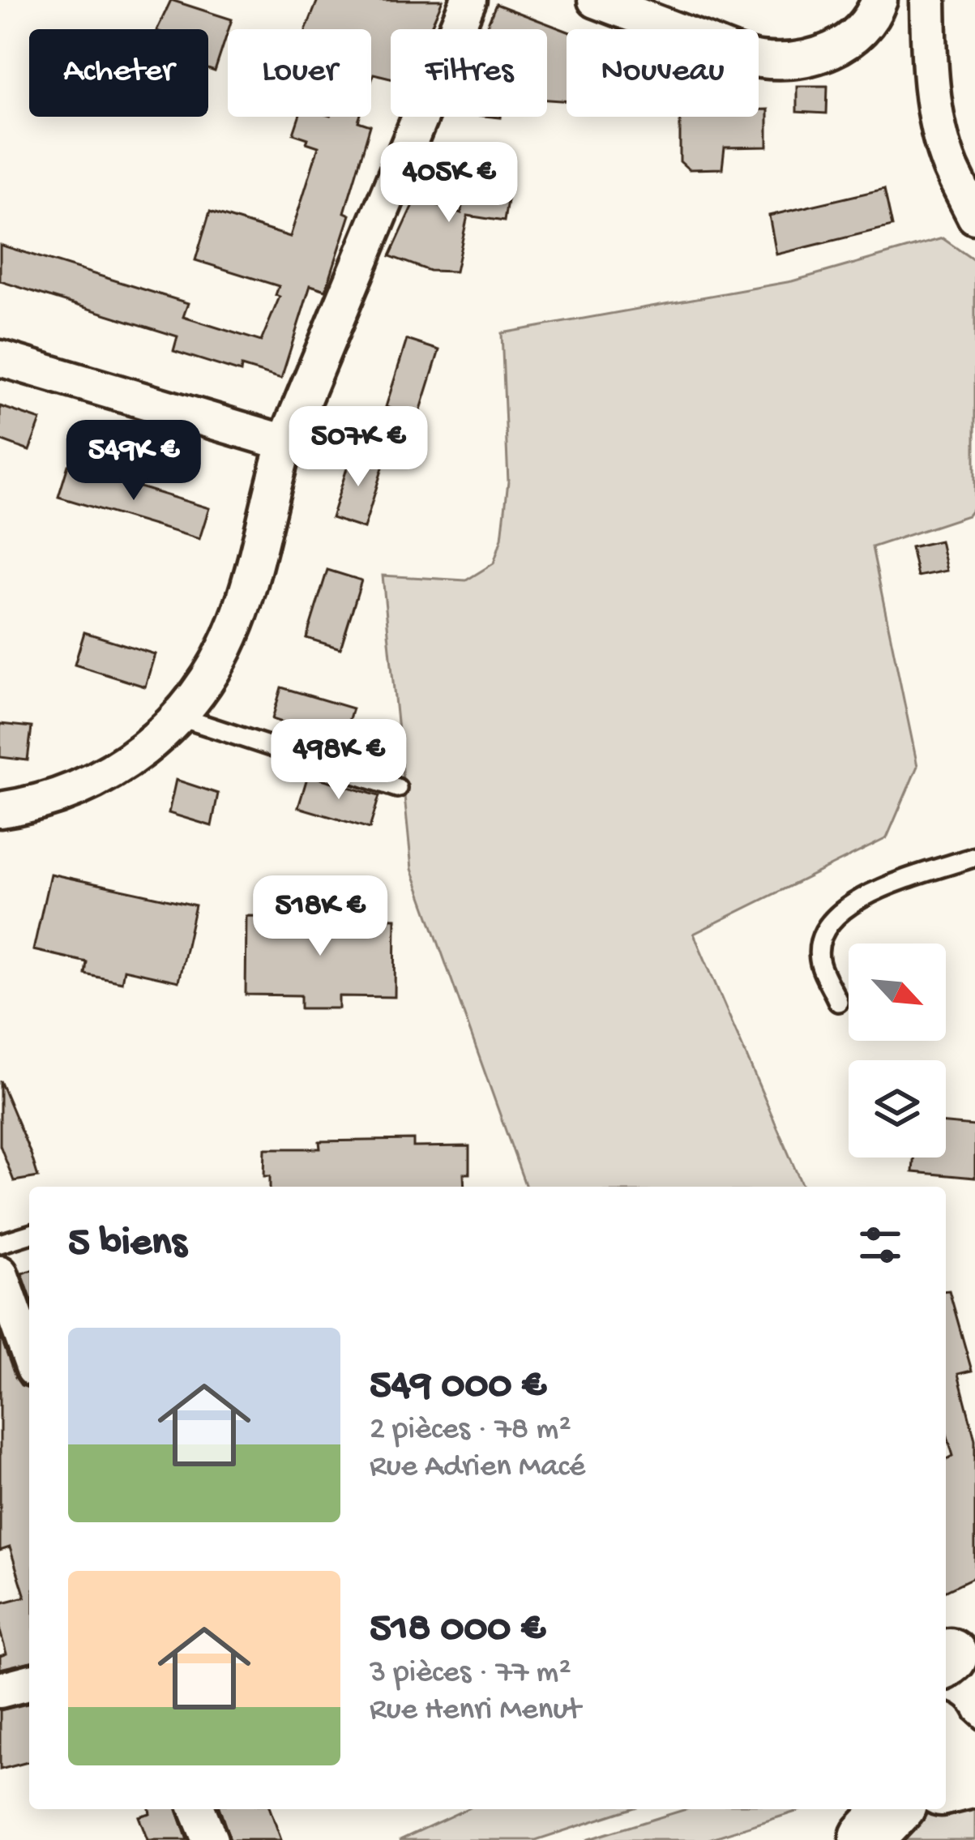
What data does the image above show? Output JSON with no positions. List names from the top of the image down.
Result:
{
  "north": "bottom right",
  "page": {
    "chip": [
      "Acheter",
      "Louer",
      "Filtres",
      "Nouveau"
    ],
    "price": [
      "405K €",
      "507K €",
      "549K €",
      "498K €",
      "518K €"
    ],
    "heading": "5 biens",
    "list": [
      {
        "name": "549 000 €",
        "note": "2 pièces · 78 m² · Rue Adrien Macé"
      },
      {
        "name": "518 000 €",
        "note": "3 pièces · 77 m² · Rue Henri Menut"
      }
    ]
  }
}
